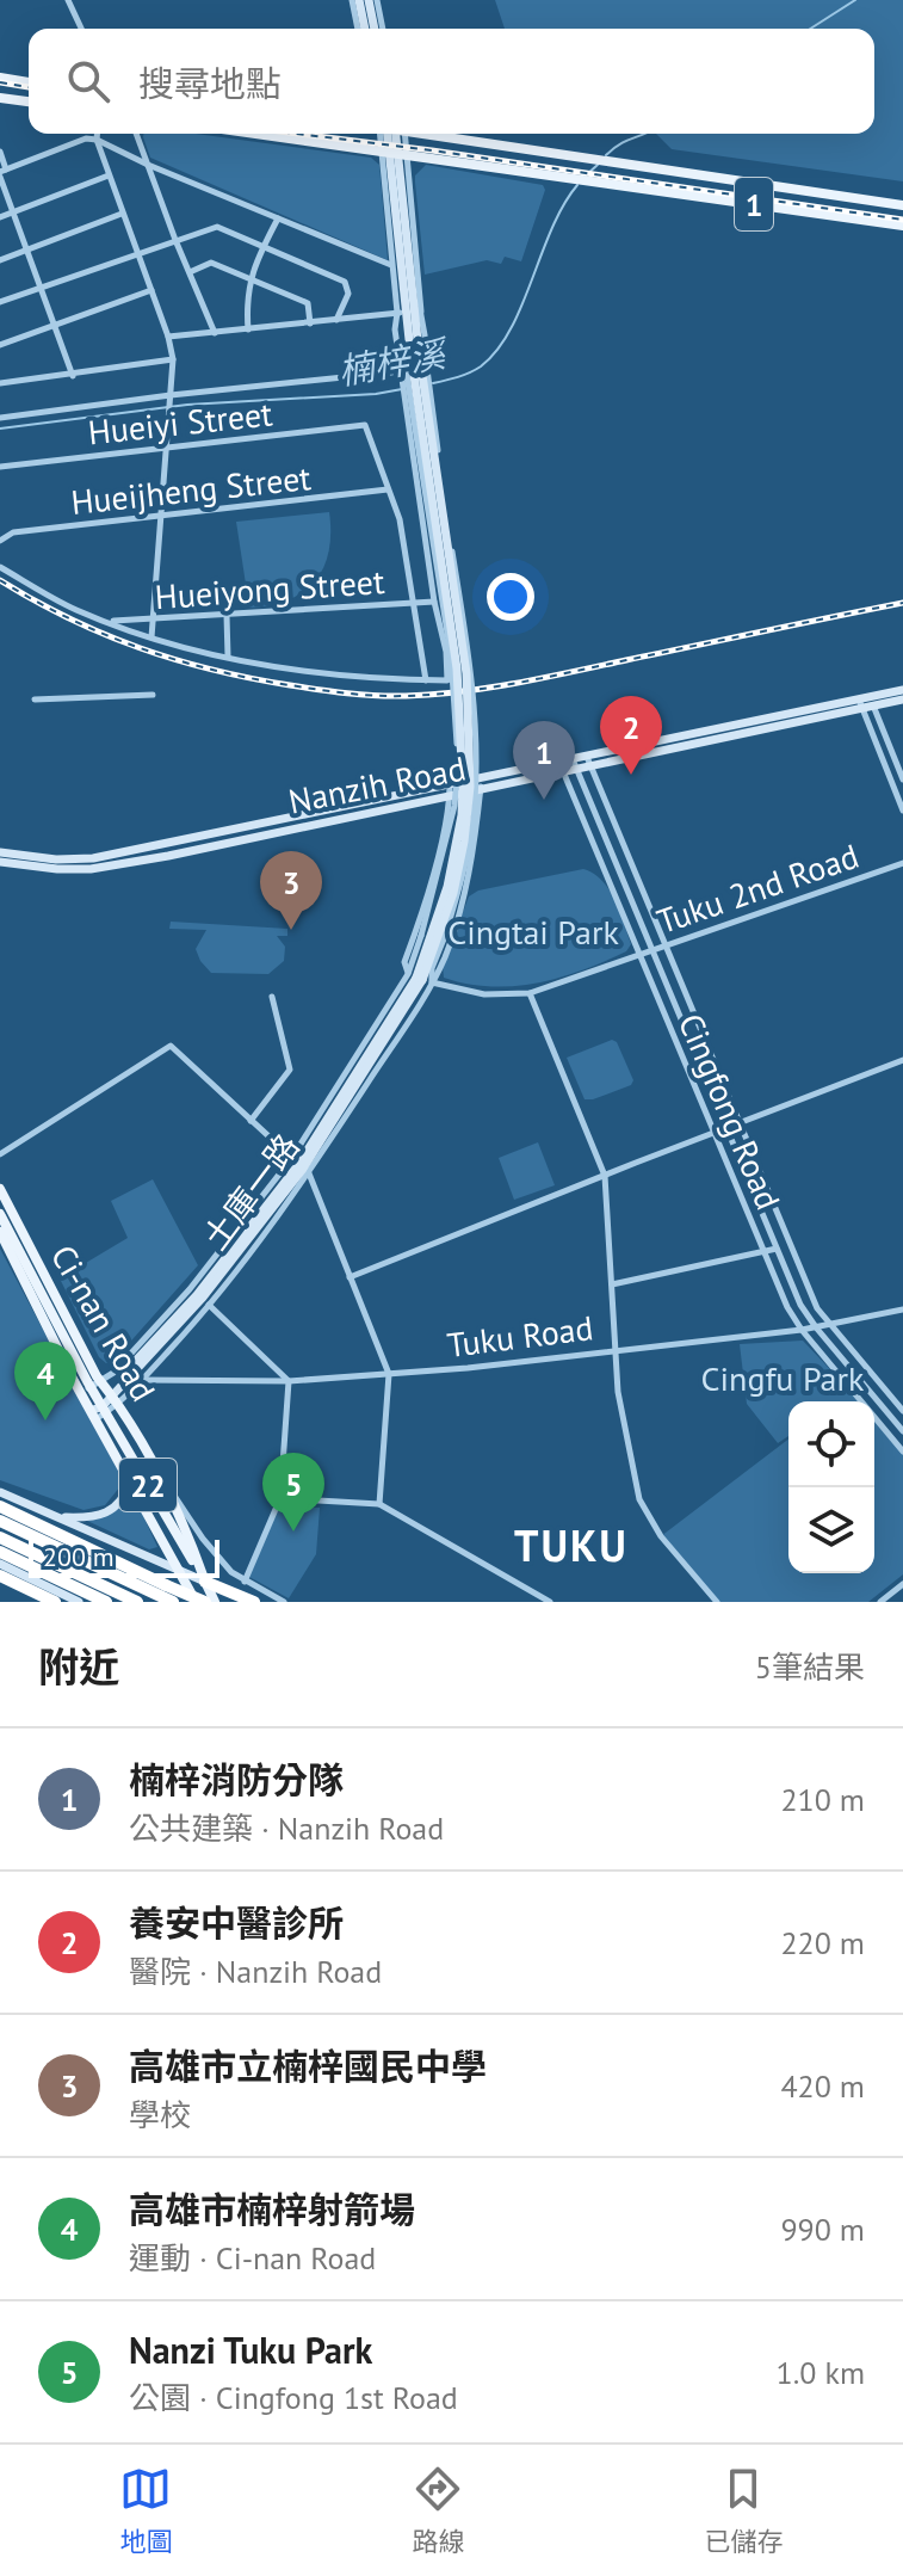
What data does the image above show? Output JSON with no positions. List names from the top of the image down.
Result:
{
  "streets": {
    "main road": ["1", "Ci-nan Road", "22"],
    "street": [
      "Hueiyi Street",
      "Hueijheng Street",
      "Hueiyong Street",
      "Nanzih Road",
      "Tuku 2nd Road",
      "Cingfong Road",
      "土庫一路",
      "Tuku Road"
    ]
  },
  "crossings": [
    ["1", "土庫一路"],
    ["Hueiyi Street", "Hueijheng Street"],
    ["Nanzih Road", "Cingfong Road"],
    ["Tuku 2nd Road", "Cingfong Road"],
    ["Tuku 2nd Road", "土庫一路"],
    ["Cingfong Road", "Tuku Road"],
    ["土庫一路", "Ci-nan Road"]
  ],
  "districts": ["TUKU"],
  "water": ["楠梓溪"],
  "parks": ["Cingtai Park", "Cingfu Park"],
  "scale_bar": "200 m",
  "page": {
    "search": "搜尋地點",
    "pins": [
      "2",
      "1",
      "3",
      "4",
      "5"
    ],
    "scale": "200 m",
    "heading": ["附近", "5筆結果"],
    "list": [
      {
        "mark": "1",
        "name": "楠梓消防分隊",
        "note": "公共建築 · Nanzih Road",
        "value": "210 m"
      },
      {
        "mark": "2",
        "name": "養安中醫診所",
        "note": "醫院 · Nanzih Road",
        "value": "220 m"
      },
      {
        "mark": "3",
        "name": "高雄市立楠梓國民中學",
        "note": "學校",
        "value": "420 m"
      },
      {
        "mark": "4",
        "name": "高雄市楠梓射箭場",
        "note": "運動 · Ci-nan Road",
        "value": "990 m"
      },
      {
        "mark": "5",
        "name": "Nanzi Tuku Park",
        "note": "公園 · Cingfong 1st Road",
        "value": "1.0 km"
      }
    ],
    "nav": ["地圖", "路線", "已儲存"]
  }
}
